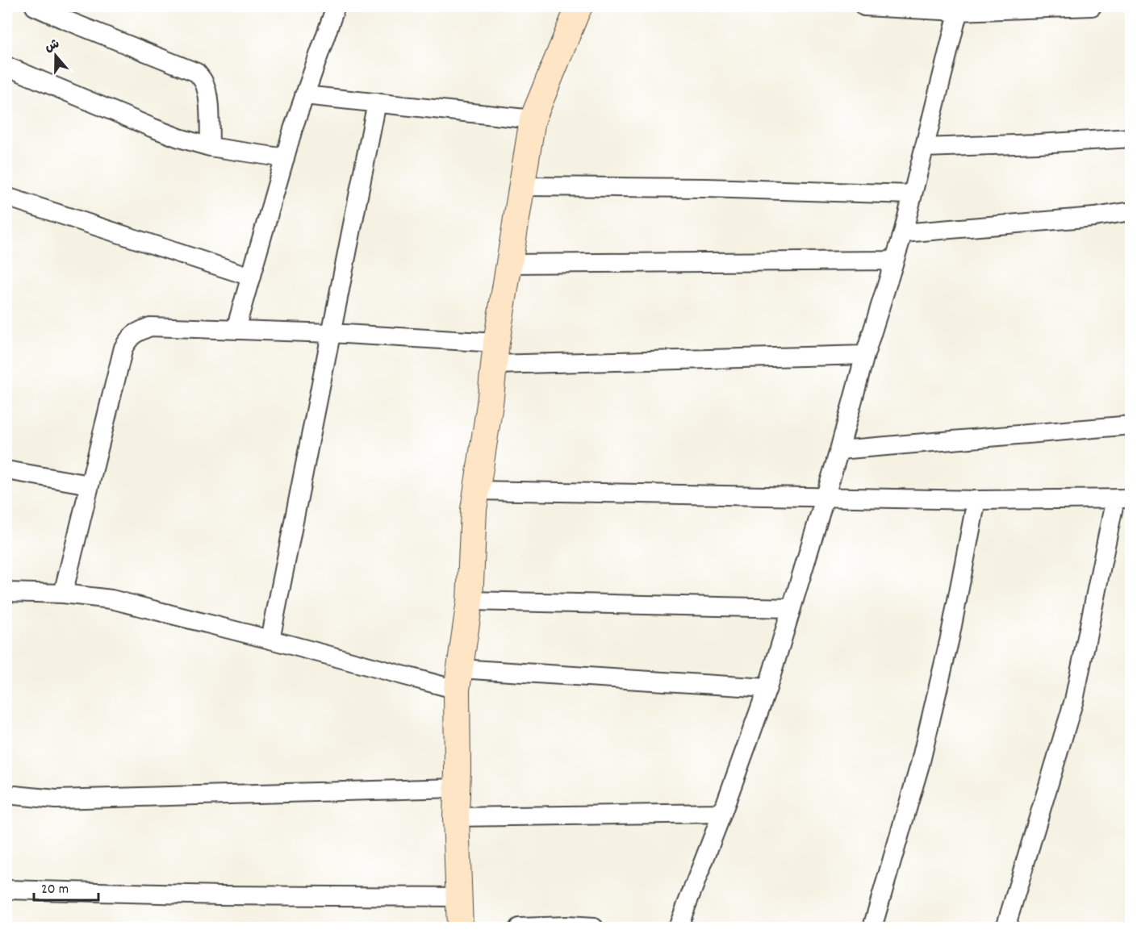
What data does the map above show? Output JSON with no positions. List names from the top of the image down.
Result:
{
  "scale_bar": "20 m",
  "north": "top"
}
